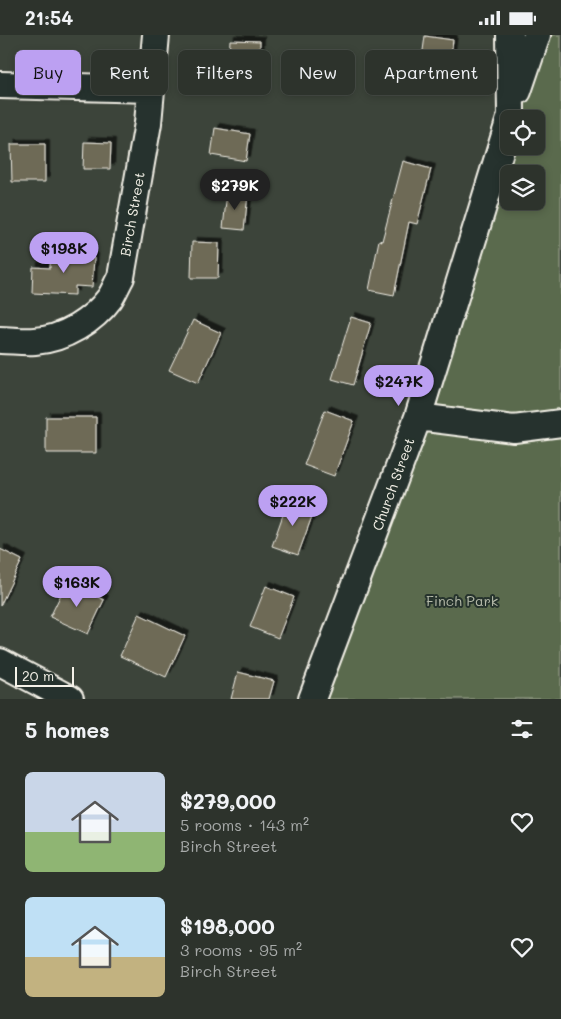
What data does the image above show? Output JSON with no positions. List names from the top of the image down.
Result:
{
  "streets": {
    "street": ["Birch Street", "Church Street"]
  },
  "parks": ["Finch Park"],
  "scale_bar": "20 m",
  "page": {
    "status": "21:54",
    "chip": [
      "Buy",
      "Rent",
      "Filters",
      "New",
      "Apartment"
    ],
    "price": [
      "$279K",
      "$198K",
      "$247K",
      "$222K",
      "$163K"
    ],
    "scale": "20 m",
    "heading": "5 homes",
    "list": [
      {
        "name": "$279,000",
        "note": "5 rooms · 143 m² · Birch Street"
      },
      {
        "name": "$198,000",
        "note": "3 rooms · 95 m² · Birch Street"
      }
    ]
  }
}
